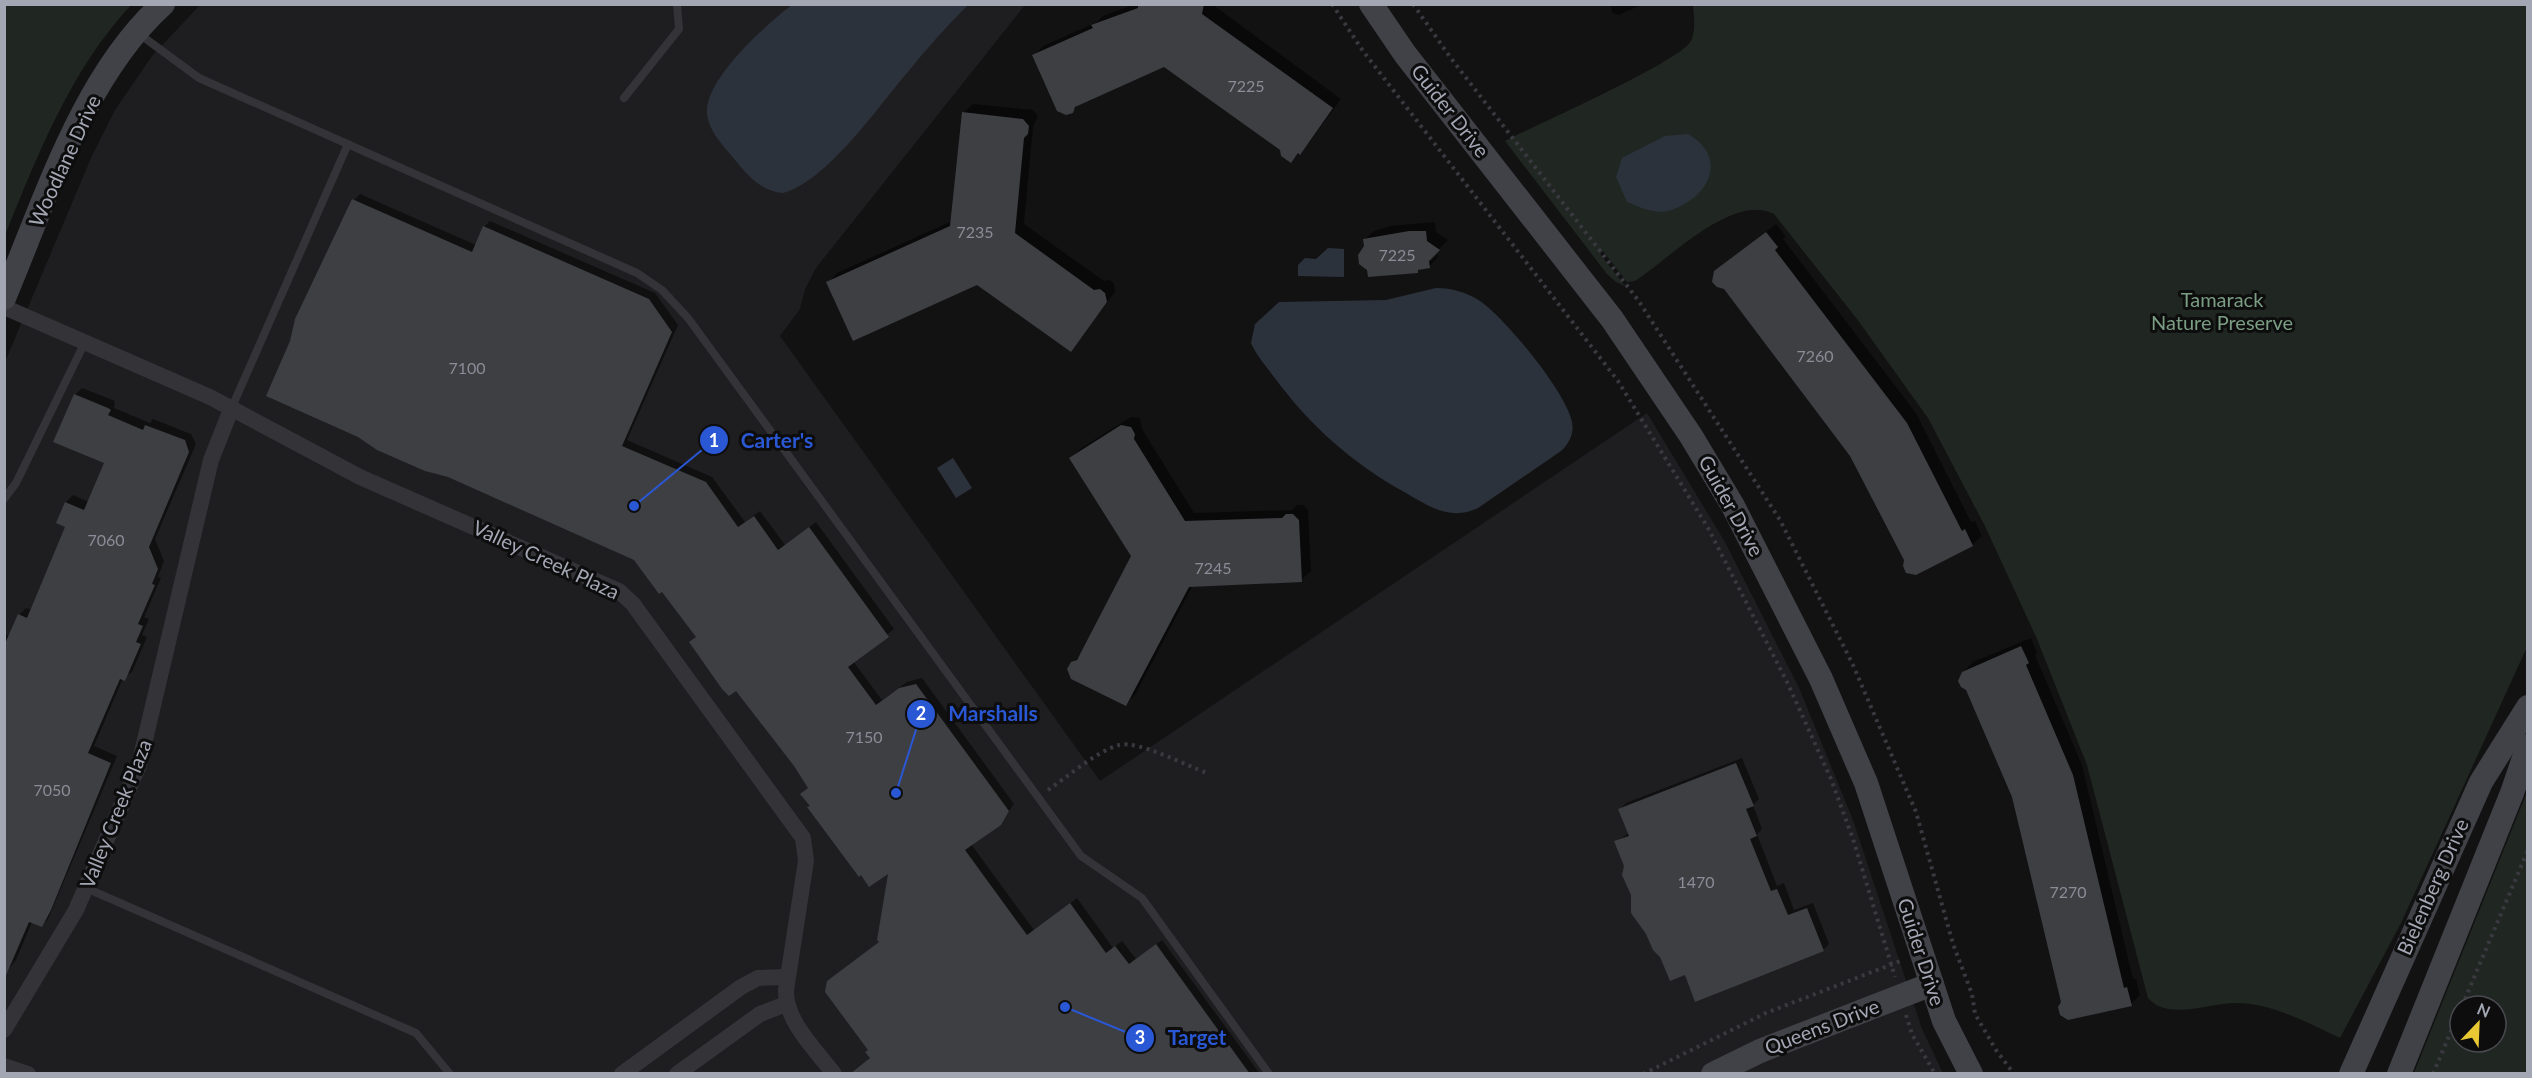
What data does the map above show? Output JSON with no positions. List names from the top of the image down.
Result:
{
  "streets": {
    "street": [
      "Guider Drive",
      "Woodlane Drive",
      "Valley Creek Plaza",
      "Bielenberg Drive",
      "Queens Drive"
    ]
  },
  "crossings": [
    ["Guider Drive", "Queens Drive"]
  ],
  "parks": ["Tamarack Nature Preserve"],
  "places": ["Carter's", "Marshalls", "Target"],
  "house_numbers": [
    "7225",
    "7235",
    "7225",
    "7260",
    "7100",
    "7060",
    "7245",
    "7150",
    "7050",
    "1470",
    "7270"
  ],
  "north": "top right"
}
